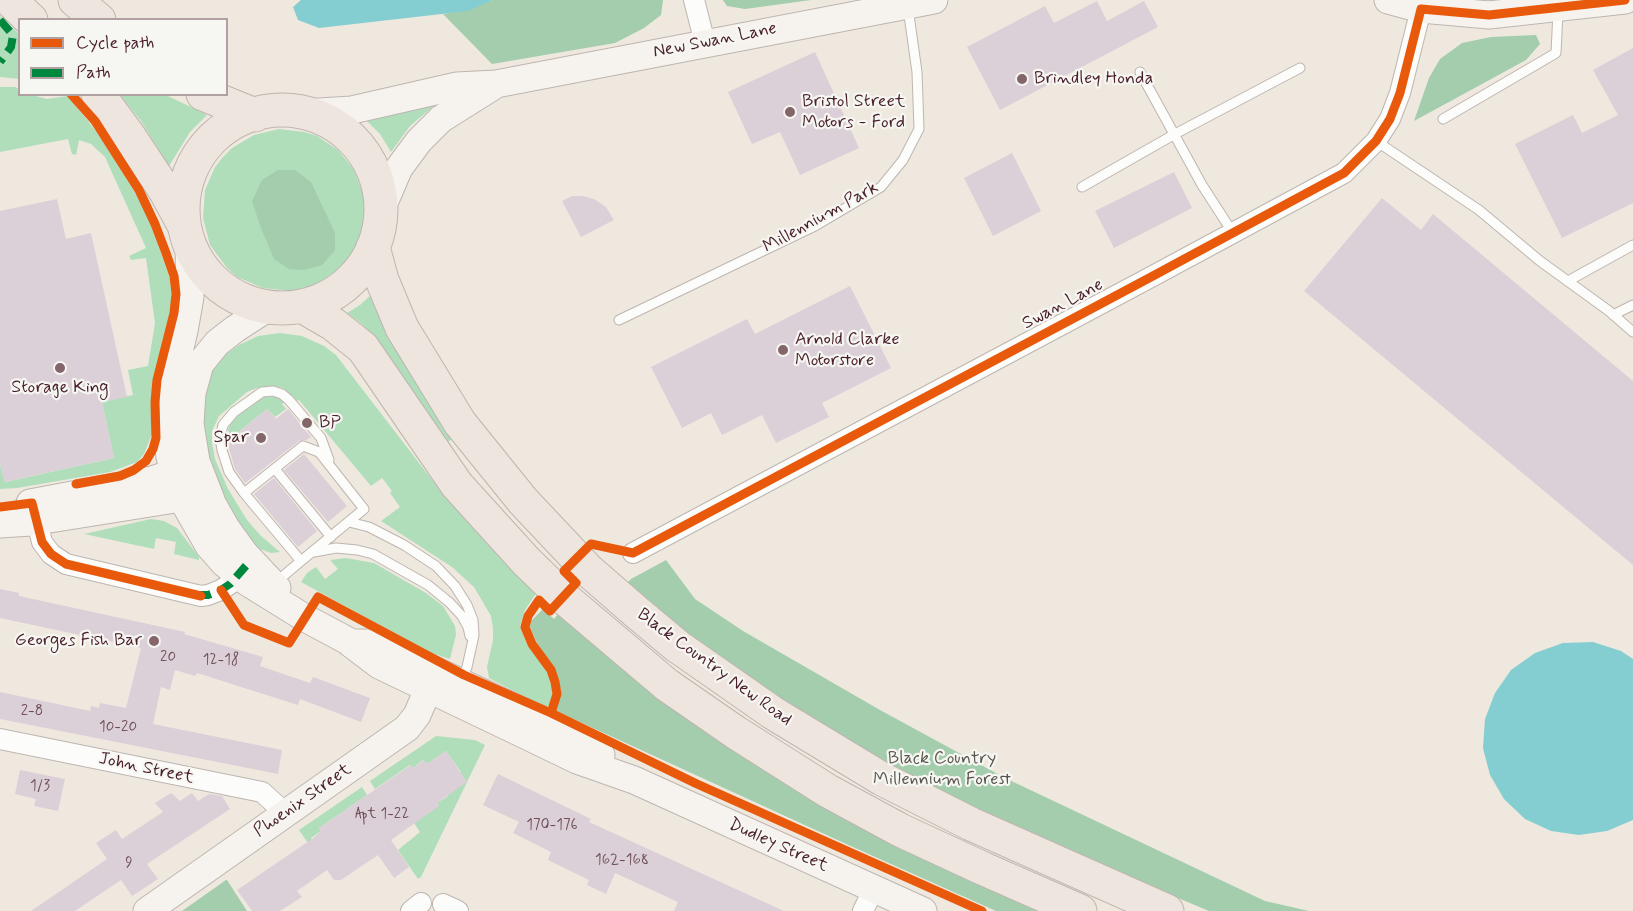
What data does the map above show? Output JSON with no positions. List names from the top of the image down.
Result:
{
  "streets": {
    "highway": ["Black Country New Road"],
    "main road": ["New Swan Lane", "Phoenix Street", "Dudley Street"],
    "street": ["Swan Lane", "John Street"],
    "lane": ["Millennium Park"]
  },
  "crossings": [
    ["New Swan Lane", "Millennium Park"],
    ["New Swan Lane", "Black Country New Road"],
    ["New Swan Lane", "Dudley Street"],
    ["Black Country New Road", "Dudley Street"],
    ["John Street", "Phoenix Street"],
    ["Phoenix Street", "Dudley Street"]
  ],
  "parks": ["Black Country Millennium Forest"],
  "places": [
    "Brindley Honda",
    "Bristol Street Motors - Ford",
    "Arnold Clarke Motorstore",
    "Storage King",
    "BP",
    "Spar",
    "Georges Fish Bar"
  ],
  "house_numbers": [
    "20",
    "12-18",
    "2-8",
    "10-20",
    "1/3",
    "Apt 1-22",
    "170-176",
    "162-168",
    "9"
  ],
  "legend": ["Cycle path", "Path"]
}
